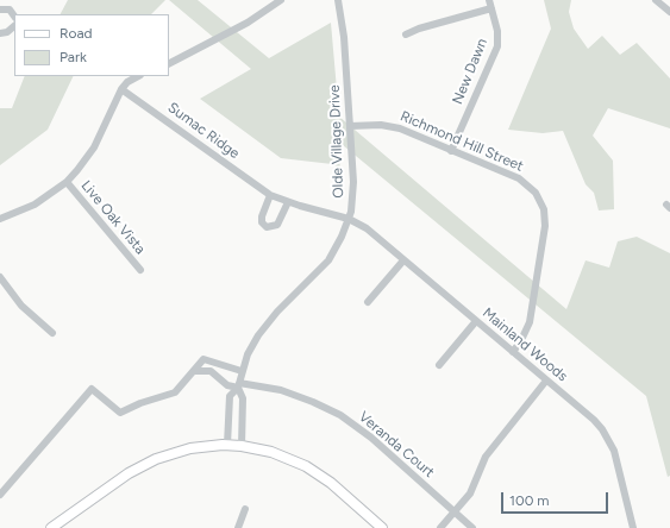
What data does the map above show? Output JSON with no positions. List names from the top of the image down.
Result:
{
  "streets": {
    "street": [
      "New Dawn",
      "Sumac Ridge",
      "Olde Village Drive",
      "Richmond Hill Street",
      "Live Oak Vista",
      "Mainland Woods",
      "Veranda Court"
    ]
  },
  "crossings": [
    ["New Dawn", "Richmond Hill Street"],
    ["Sumac Ridge", "Olde Village Drive"],
    ["Sumac Ridge", "Mainland Woods"],
    ["Olde Village Drive", "Richmond Hill Street"],
    ["Olde Village Drive", "Mainland Woods"],
    ["Olde Village Drive", "Veranda Court"],
    ["Richmond Hill Street", "Mainland Woods"]
  ],
  "legend": ["Road", "Park"],
  "scale_bar": "100 m"
}
